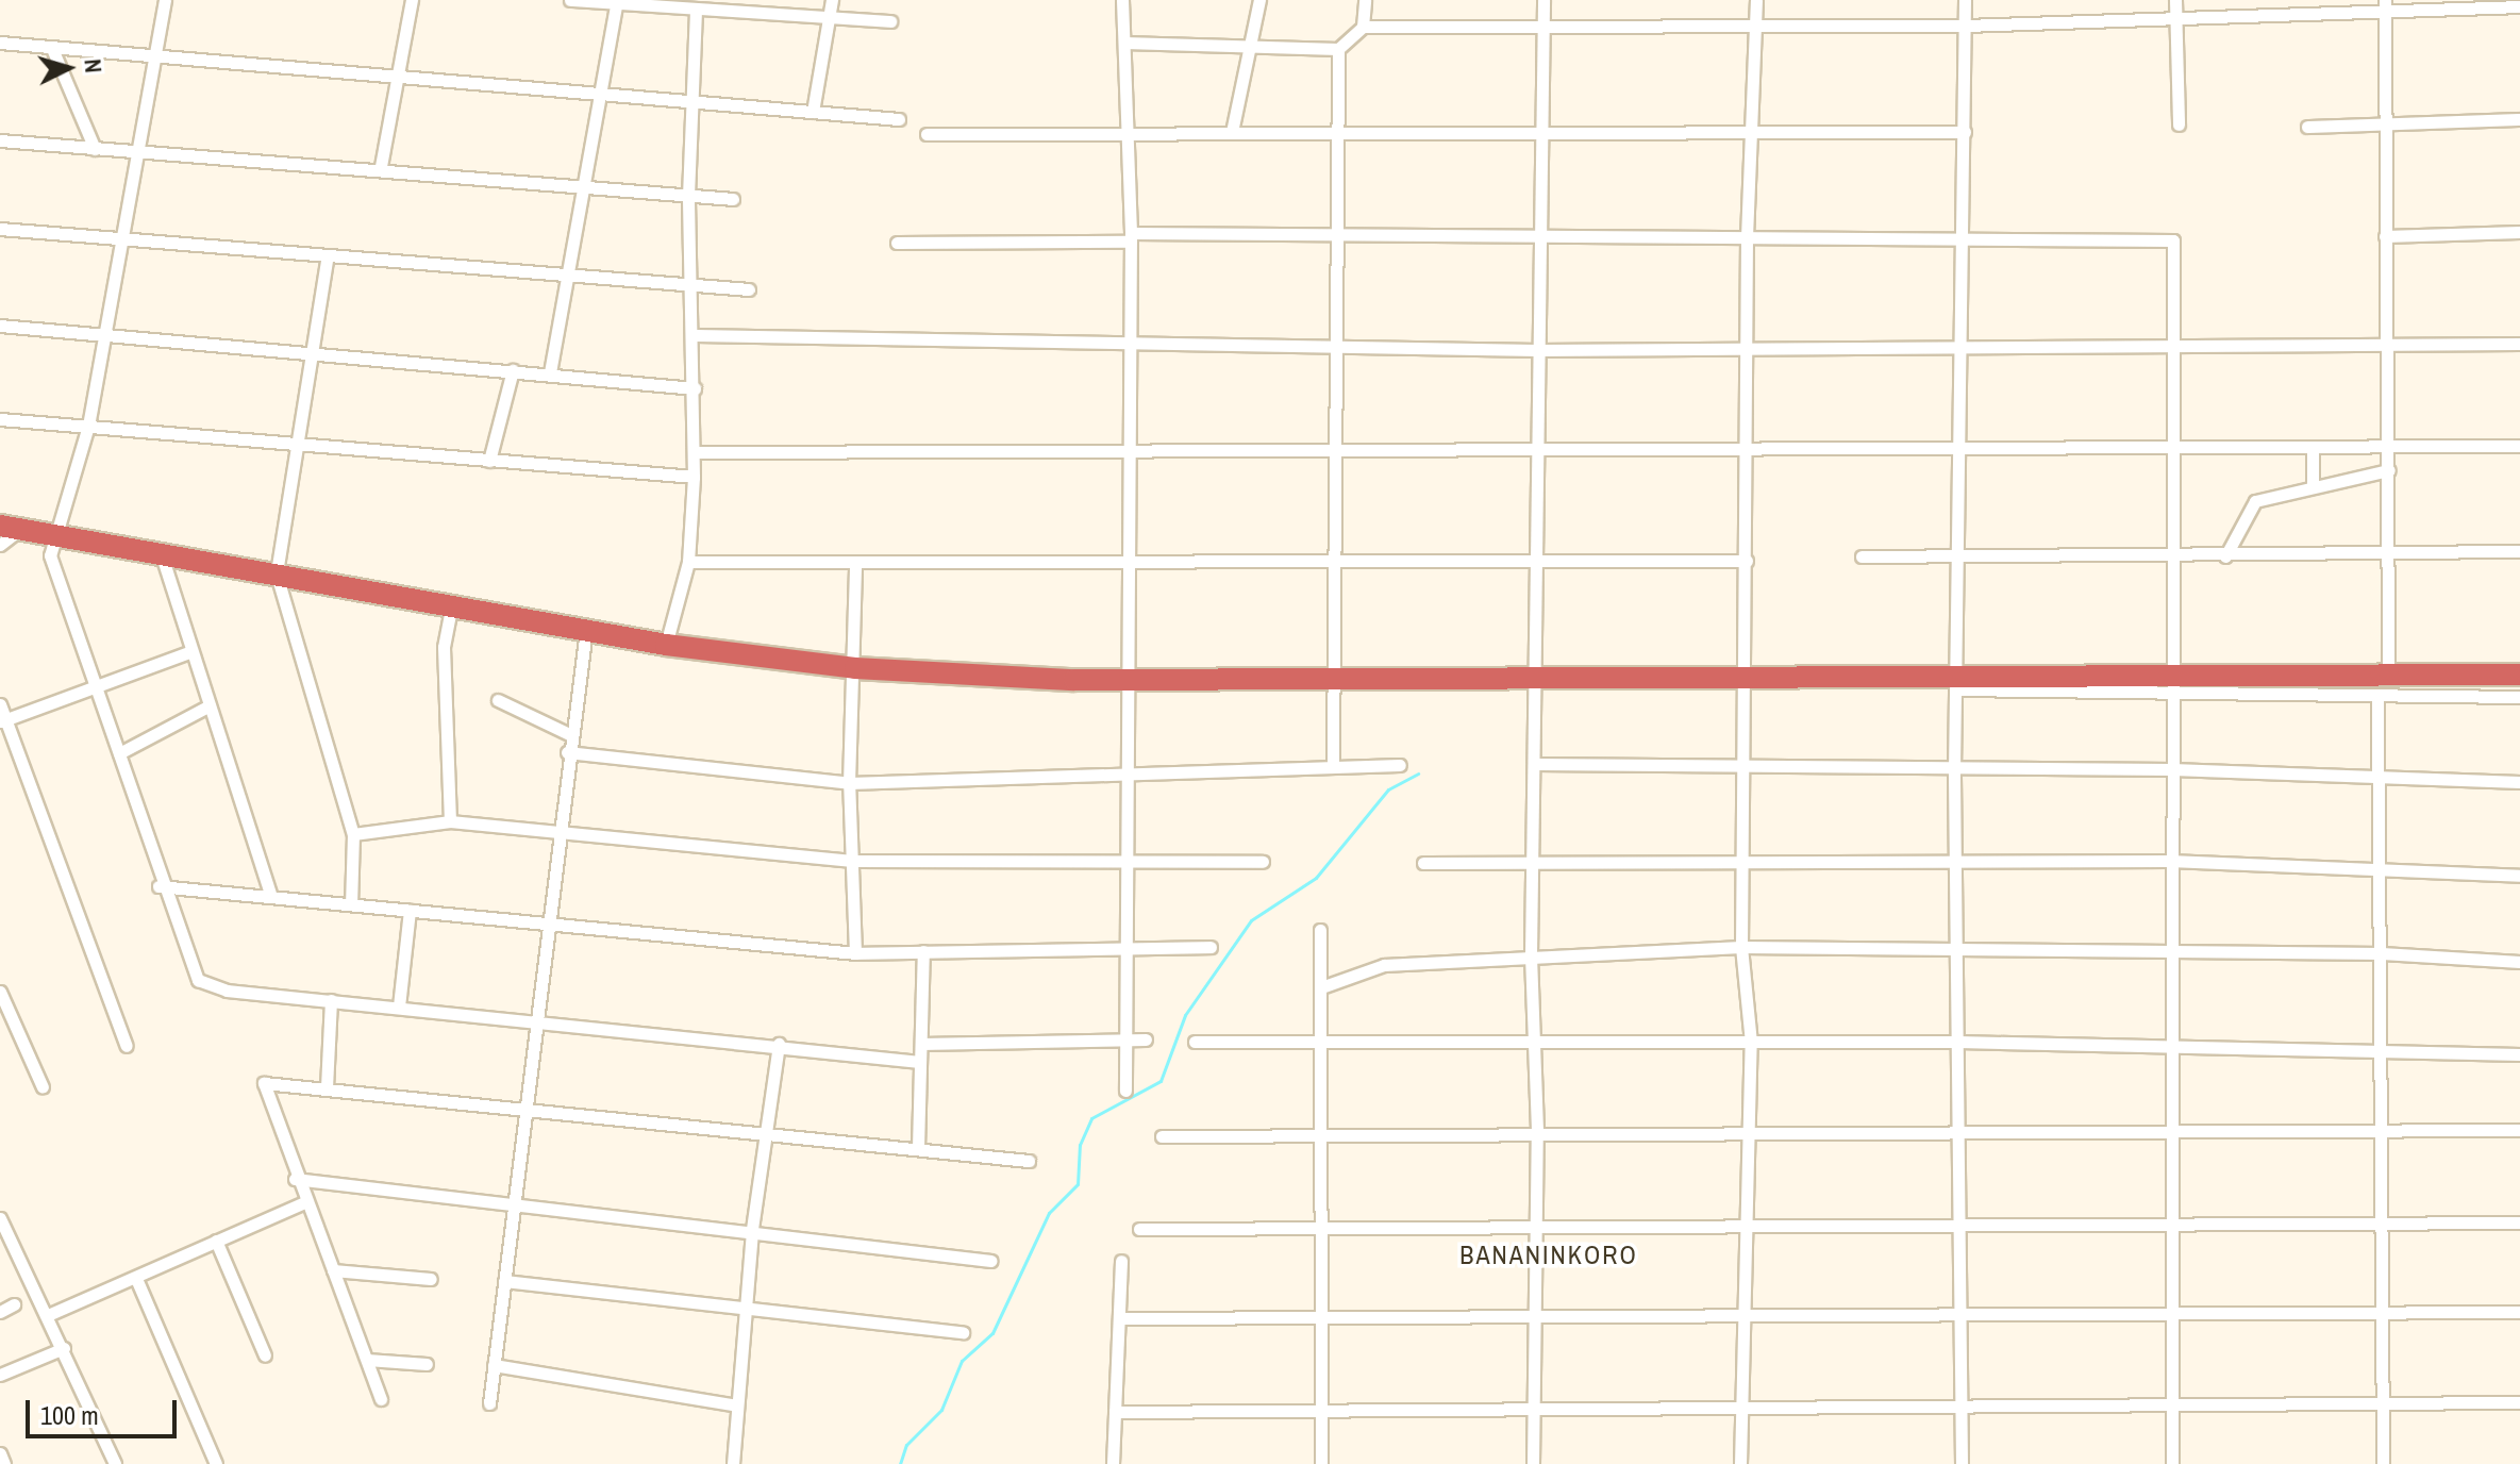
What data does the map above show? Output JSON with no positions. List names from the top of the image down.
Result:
{
  "districts": ["BANANINKORO"],
  "scale_bar": "100 m",
  "north": "right"
}
